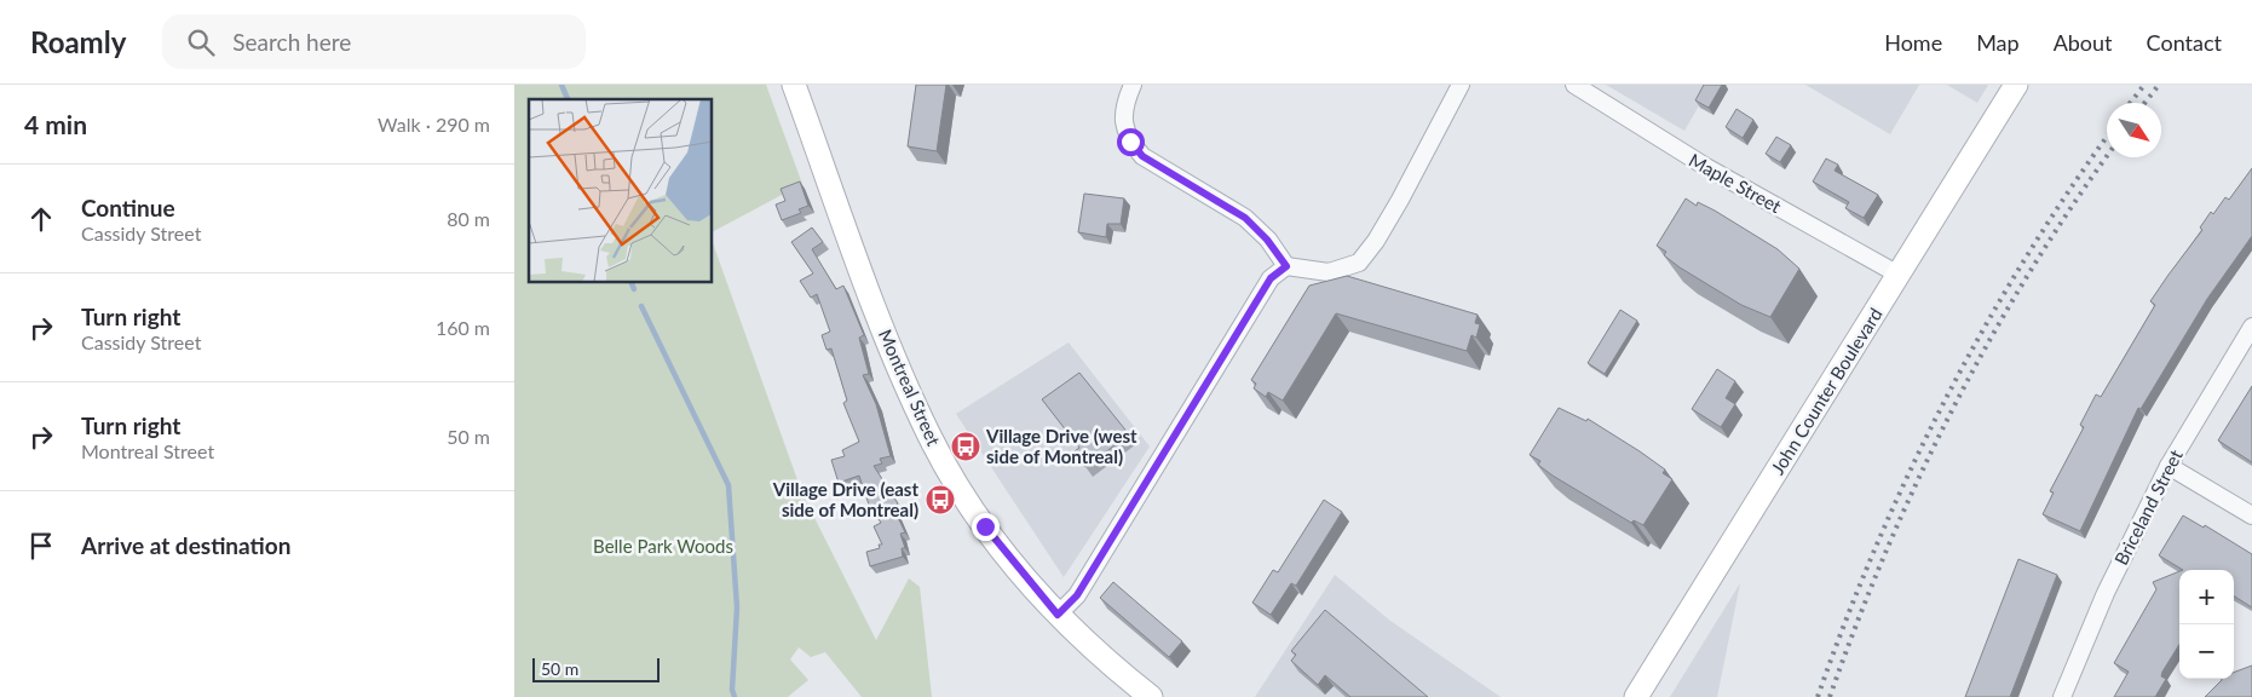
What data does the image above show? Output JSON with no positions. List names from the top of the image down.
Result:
{
  "streets": {
    "main road": ["Montreal Street", "John Counter Boulevard"],
    "street": ["Maple Street", "Briceland Street"]
  },
  "crossings": [
    ["Maple Street", "John Counter Boulevard"]
  ],
  "parks": ["Belle Park Woods"],
  "places": {
    "bus stop": ["Village Drive (west side of Montreal)", "Village Drive (east side of Montreal)"]
  },
  "scale_bar": "50 m",
  "north": "bottom right",
  "page": {
    "header": "Roamly",
    "search": "Search here",
    "nav": [
      "Home",
      "Map",
      "About",
      "Contact"
    ],
    "heading": ["4 min", "Walk · 290 m"],
    "list": [
      ["Continue", "Cassidy Street", "80 m"],
      ["Turn right", "Cassidy Street", "160 m"],
      ["Turn right", "Montreal Street", "50 m"],
      "Arrive at destination"
    ],
    "map_buttons": ["+", "−"],
    "scale": "50 m"
  }
}
